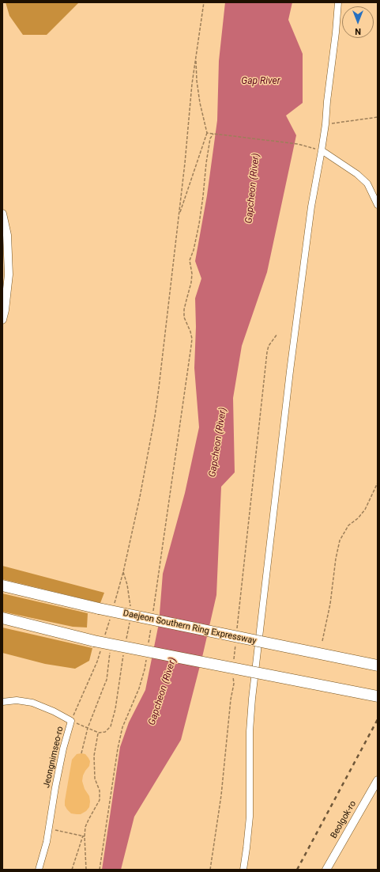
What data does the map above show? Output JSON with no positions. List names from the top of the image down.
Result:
{
  "streets": {
    "highway": ["Daejeon Southern Ring Expressway"],
    "street": ["Jeongnimseo-ro", "Beolgok-ro"]
  },
  "water": ["Gap River", "Gapcheon (River)"],
  "north": "bottom"
}
